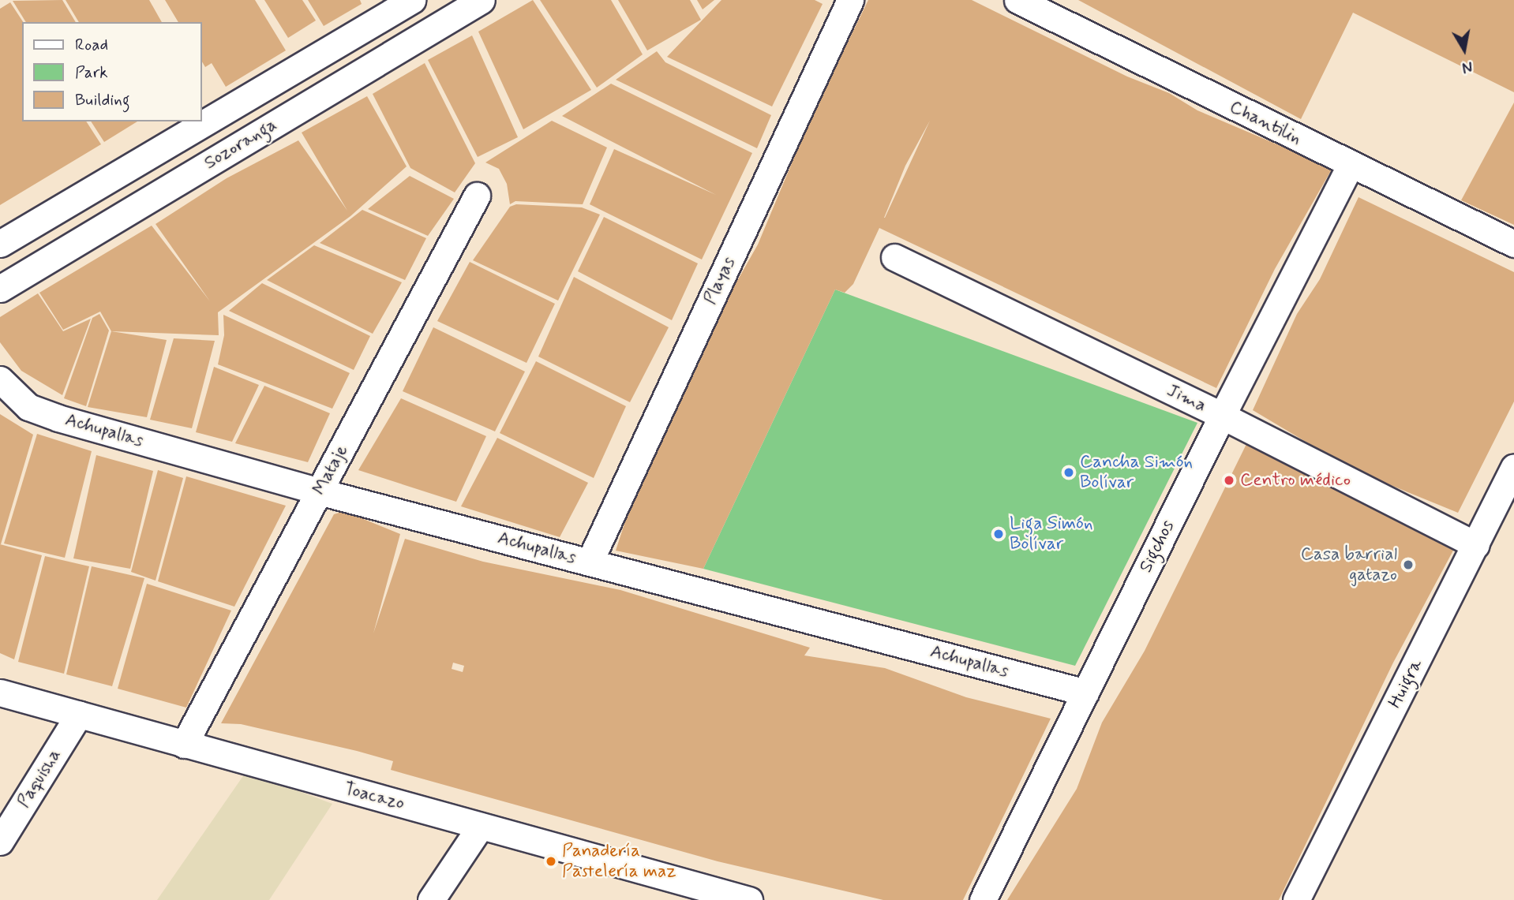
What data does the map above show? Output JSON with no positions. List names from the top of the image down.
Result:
{
  "streets": {
    "street": [
      "Chantilin",
      "Sozoranga",
      "Playas",
      "Jima",
      "Achupallas",
      "Mataje",
      "Sigchos",
      "Huigra",
      "Paquisha",
      "Toacazo"
    ]
  },
  "crossings": [
    ["Chantilin", "Sigchos"],
    ["Playas", "Achupallas"],
    ["Jima", "Sigchos"],
    ["Jima", "Huigra"],
    ["Achupallas", "Mataje"],
    ["Achupallas", "Sigchos"],
    ["Mataje", "Toacazo"],
    ["Paquisha", "Toacazo"]
  ],
  "places": [
    "Cancha Simón Bolívar",
    "Centro médico",
    "Liga Simón Bolívar",
    "Casa barrial gatazo",
    "Panadería Pastelería maz"
  ],
  "legend": ["Road", "Park", "Building"],
  "north": "bottom"
}
